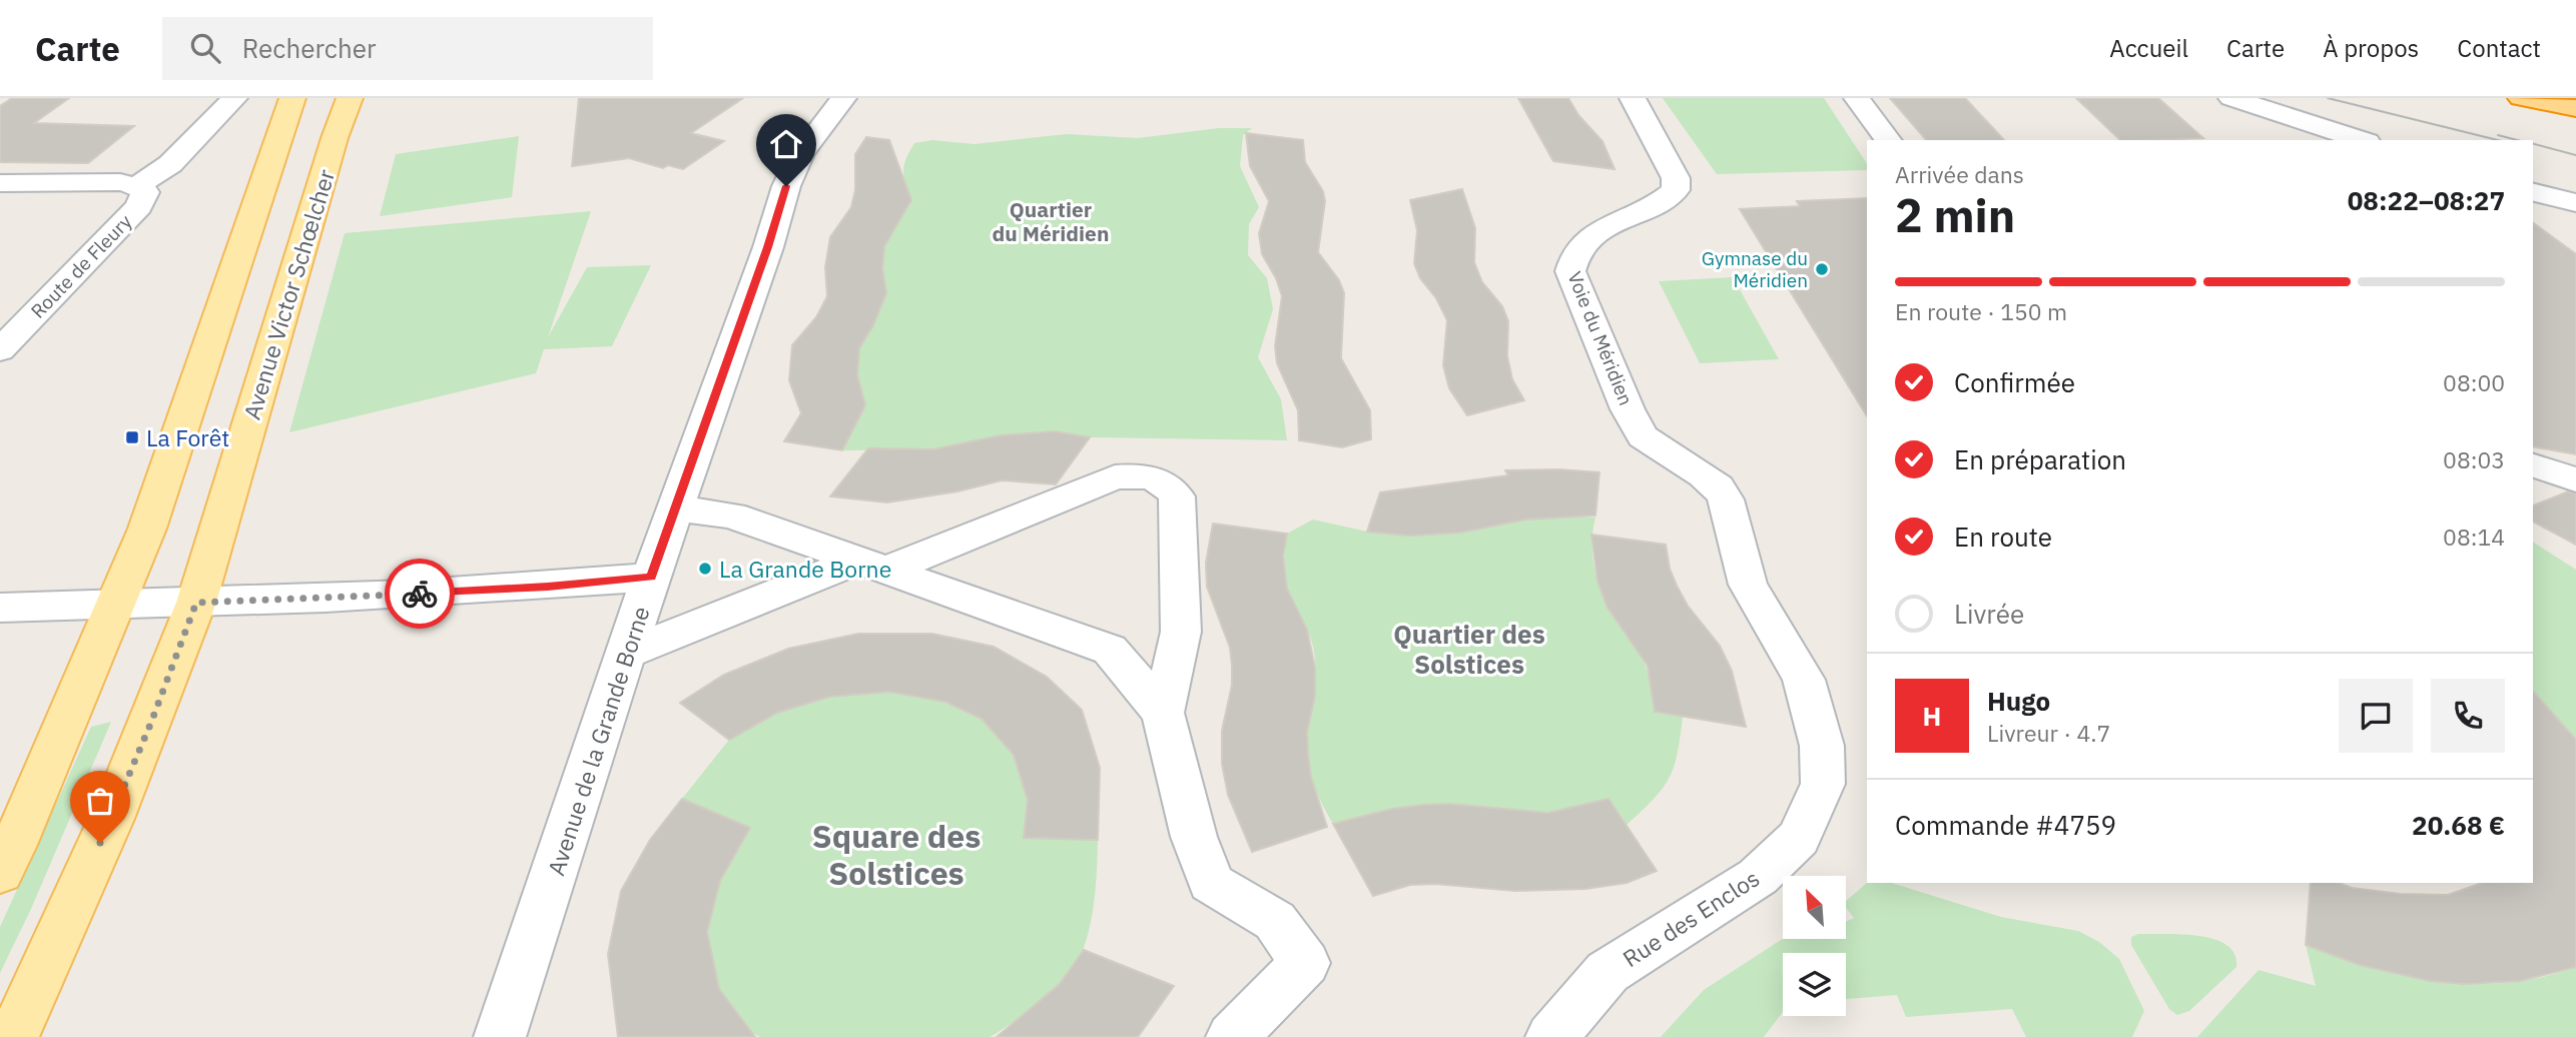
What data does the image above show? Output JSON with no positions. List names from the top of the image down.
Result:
{
  "streets": {
    "main road": ["Avenue Victor Schœlcher"],
    "street": [
      "Route de Fleury",
      "Voie du Méridien",
      "Avenue de la Grande Borne",
      "Rue des Enclos"
    ]
  },
  "crossings": [
    ["Voie du Méridien", "Rue des Enclos"]
  ],
  "districts": ["Quartier du Méridien", "Quartier des Solstices", "Square des Solstices"],
  "places": {
    "other": ["Gymnase du Méridien", "La Grande Borne"],
    "transit": ["La Forêt"]
  },
  "north": "top left",
  "page": {
    "header": "Carte",
    "search": "Rechercher",
    "nav": [
      "Accueil",
      "Carte",
      "À propos",
      "Contact"
    ],
    "heading": ["2 min", "Arrivée dans", "08:22–08:27"],
    "panel": [
      "Hugo",
      "Livreur · 4.7",
      "Commande #4759",
      "20.68 €"
    ],
    "bar": "En route · 150 m",
    "list": [
      ["Confirmée", "08:00"],
      ["En préparation", "08:03"],
      ["En route", "08:14"],
      "Livrée"
    ],
    "round": "H"
  }
}
